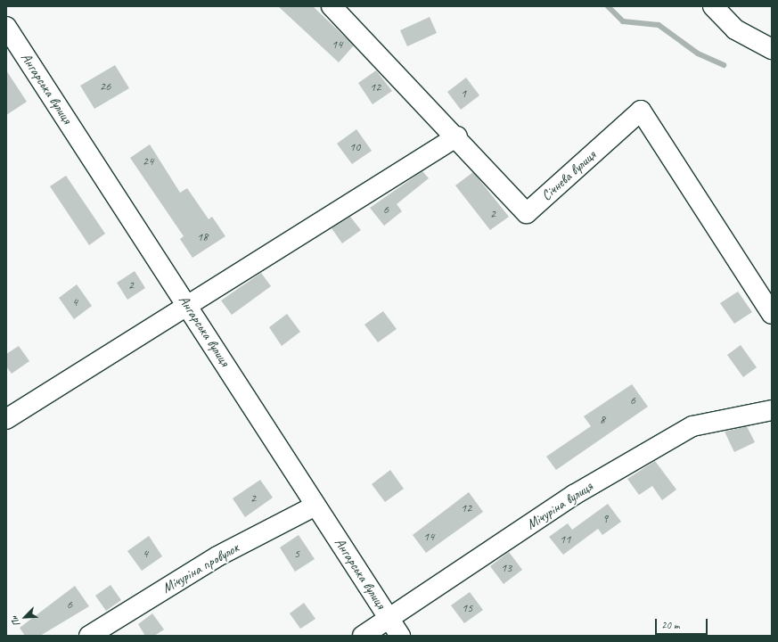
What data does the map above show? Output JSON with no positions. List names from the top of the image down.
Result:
{
  "streets": {
    "street": [
      "Ангарська вулиця",
      "Січнева вулиця",
      "Мічуріна вулиця",
      "Мічуріна провулок"
    ]
  },
  "crossings": [
    ["Ангарська вулиця", "Мічуріна вулиця"],
    ["Ангарська вулиця", "Мічуріна провулок"]
  ],
  "house_numbers": [
    "14",
    "26",
    "12",
    "1",
    "10",
    "24",
    "6",
    "2",
    "18",
    "2",
    "4",
    "6",
    "8",
    "2",
    "12",
    "9",
    "14",
    "11",
    "4",
    "5",
    "13",
    "6",
    "15"
  ],
  "scale_bar": "20 m",
  "north": "bottom left"
}
